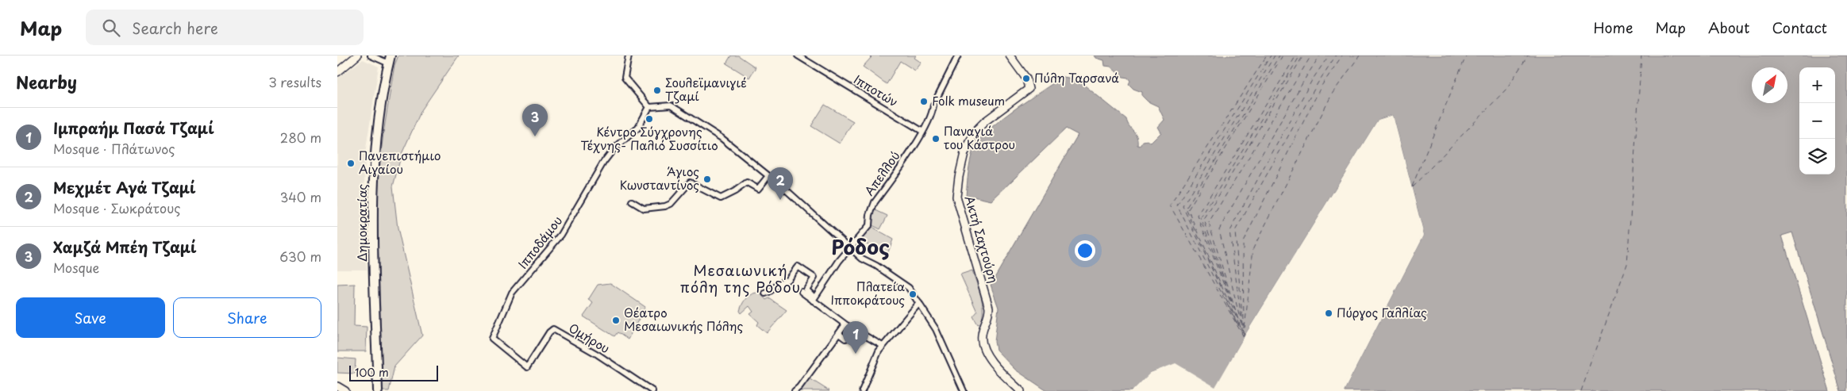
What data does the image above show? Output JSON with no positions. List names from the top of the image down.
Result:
{
  "streets": {
    "main road": ["Δημοκρατίας", "Ακτή Σαχτούρη"],
    "street": [
      "Ιπποτών",
      "Απελλού",
      "Ιπποδάμου",
      "Ομήρου"
    ]
  },
  "crossings": [
    ["Ιπποτών", "Απελλού"],
    ["Ιπποδάμου", "Ομήρου"]
  ],
  "districts": ["Ρόδος", "Μεσαιωνική πόλη της Ρόδου"],
  "places": [
    "Πύλη Ταρσανά",
    "Σουλεϊμανιγιέ Τζαμί",
    "Folk museum",
    "Κέντρο Σύγχρονης Τέχνης- Παλιό Συσσίτιο",
    "Παναγιά του Κάστρου",
    "Πανεπιστήμιο Αιγαίου",
    "Άγιος Κωνσταντίνος",
    "Πλατεία Ιπποκράτους",
    "Πύργος Γαλλίας",
    "Θέατρο Μεσαιωνικής Πόλης"
  ],
  "scale_bar": "100 m",
  "north": "top right",
  "page": {
    "header": "Map",
    "search": "Search here",
    "nav": [
      "Home",
      "Map",
      "About",
      "Contact"
    ],
    "heading": ["Nearby", "3 results"],
    "map_buttons": ["+", "−"],
    "pins": ["3", "2", "1"],
    "list": [
      {
        "mark": "1",
        "name": "Ιμπραήμ Πασά Τζαμί",
        "note": "Mosque · Πλάτωνος",
        "value": "280 m"
      },
      {
        "mark": "2",
        "name": "Μεχμέτ Αγά Τζαμί",
        "note": "Mosque · Σωκράτους",
        "value": "340 m"
      },
      {
        "mark": "3",
        "name": "Χαμζά Μπέη Τζαμί",
        "note": "Mosque",
        "value": "630 m"
      }
    ],
    "buttons": ["Save", "Share"],
    "scale": "100 m"
  }
}
